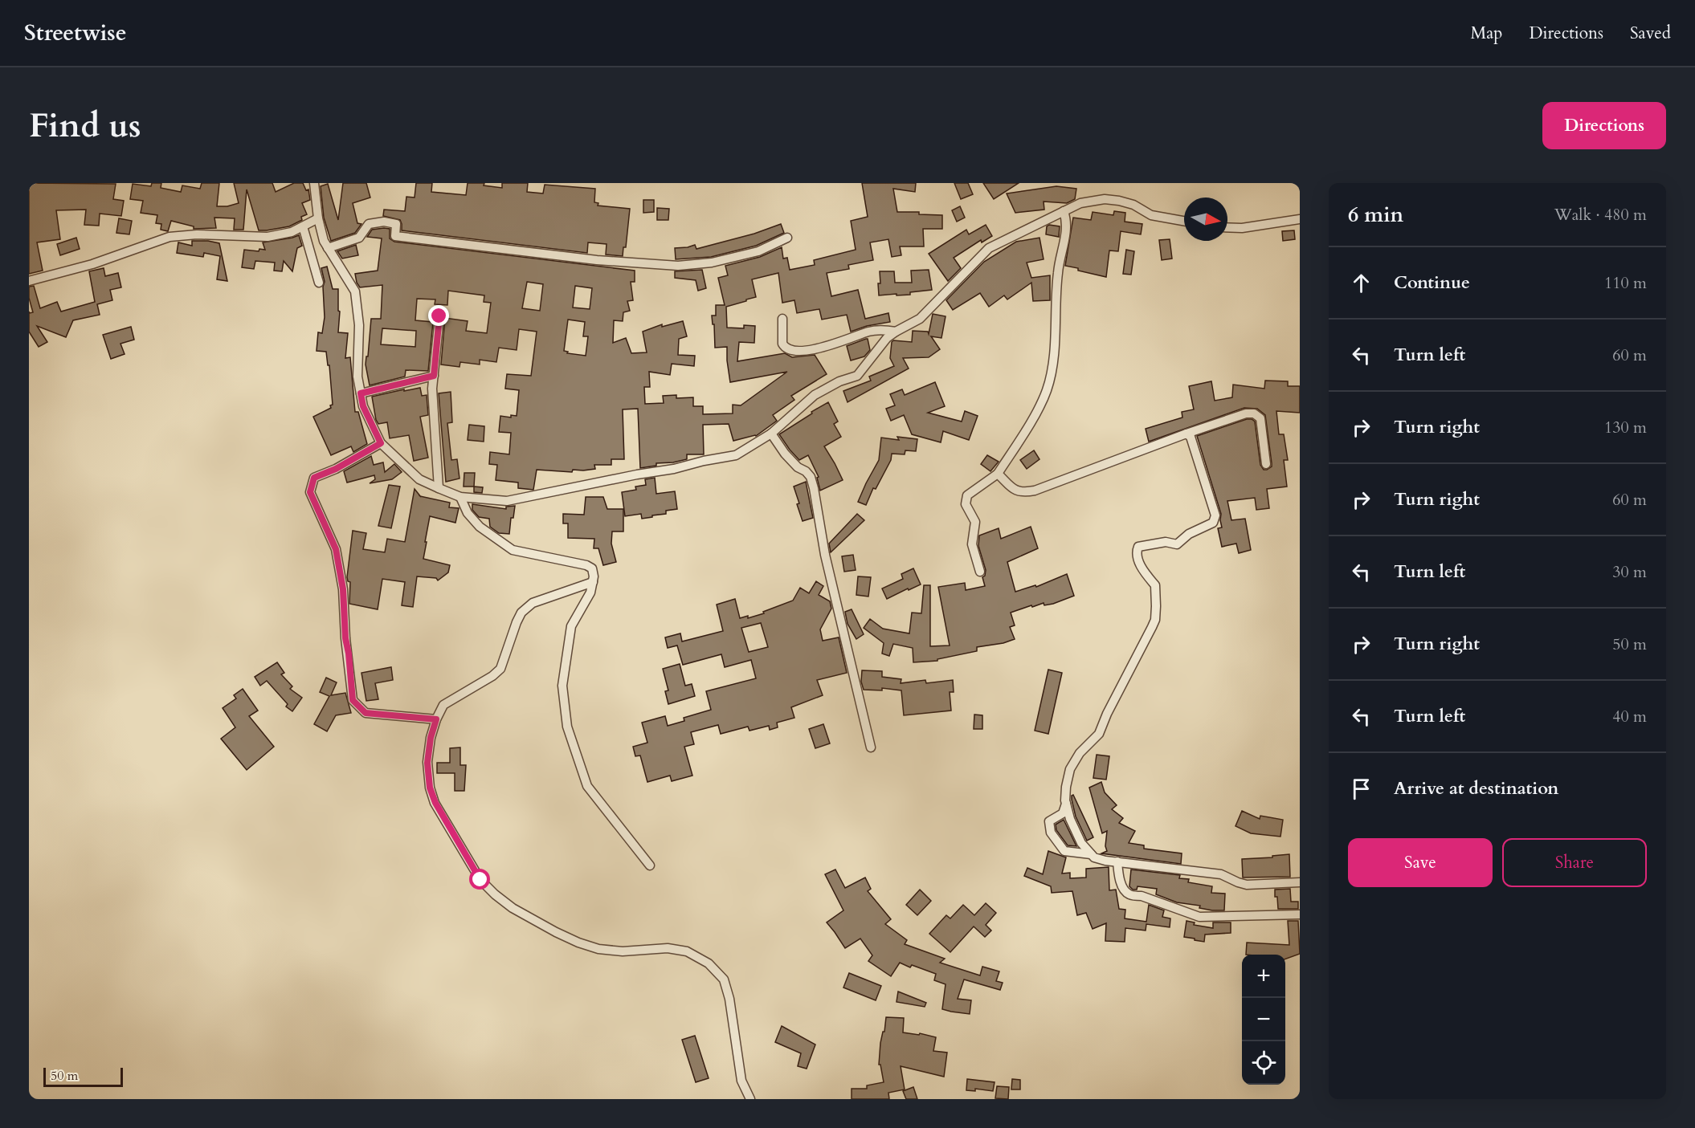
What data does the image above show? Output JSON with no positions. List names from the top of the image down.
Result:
{
  "scale_bar": "50 m",
  "north": "right",
  "page": {
    "header": "Streetwise",
    "nav": ["Map", "Directions", "Saved"],
    "buttons": [
      "Directions",
      ["Save", "Share"]
    ],
    "title": "Find us",
    "heading": ["6 min", "Walk · 480 m"],
    "list": [
      ["Continue", "110 m"],
      ["Turn left", "60 m"],
      ["Turn right", "130 m"],
      ["Turn right", "60 m"],
      ["Turn left", "30 m"],
      ["Turn right", "50 m"],
      ["Turn left", "40 m"],
      "Arrive at destination"
    ],
    "map_buttons": ["+", "−"],
    "scale": "50 m"
  }
}
